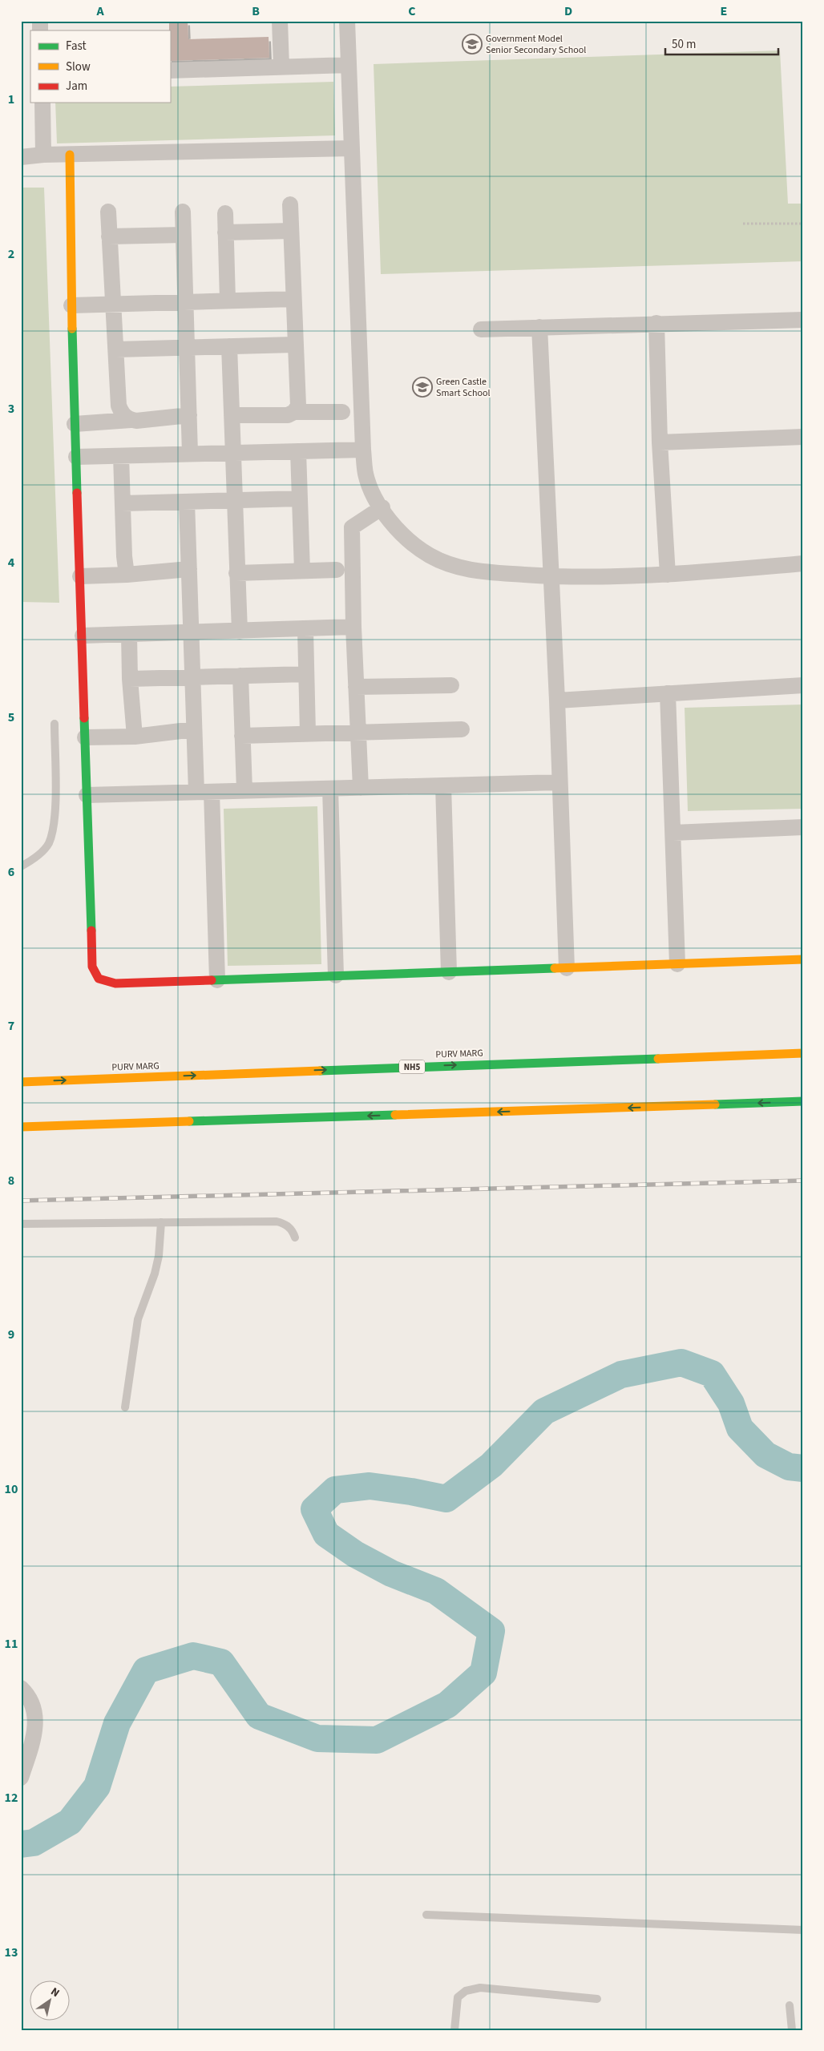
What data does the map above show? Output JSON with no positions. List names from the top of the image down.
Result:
{
  "streets": {
    "main road": ["PURV MARG", "NH5"]
  },
  "places": {
    "school or university": ["Government Model Senior Secondary School", "Green Castle Smart School"]
  },
  "legend": ["Fast", "Slow", "Jam"],
  "scale_bar": "50 m",
  "north": "top right",
  "grid": {
    "columns": [
      "A",
      "B",
      "C",
      "D",
      "E"
    ],
    "rows": [
      "1",
      "2",
      "3",
      "4",
      "5",
      "6",
      "7",
      "8",
      "9",
      "10",
      "11",
      "12",
      "13"
    ]
  }
}
